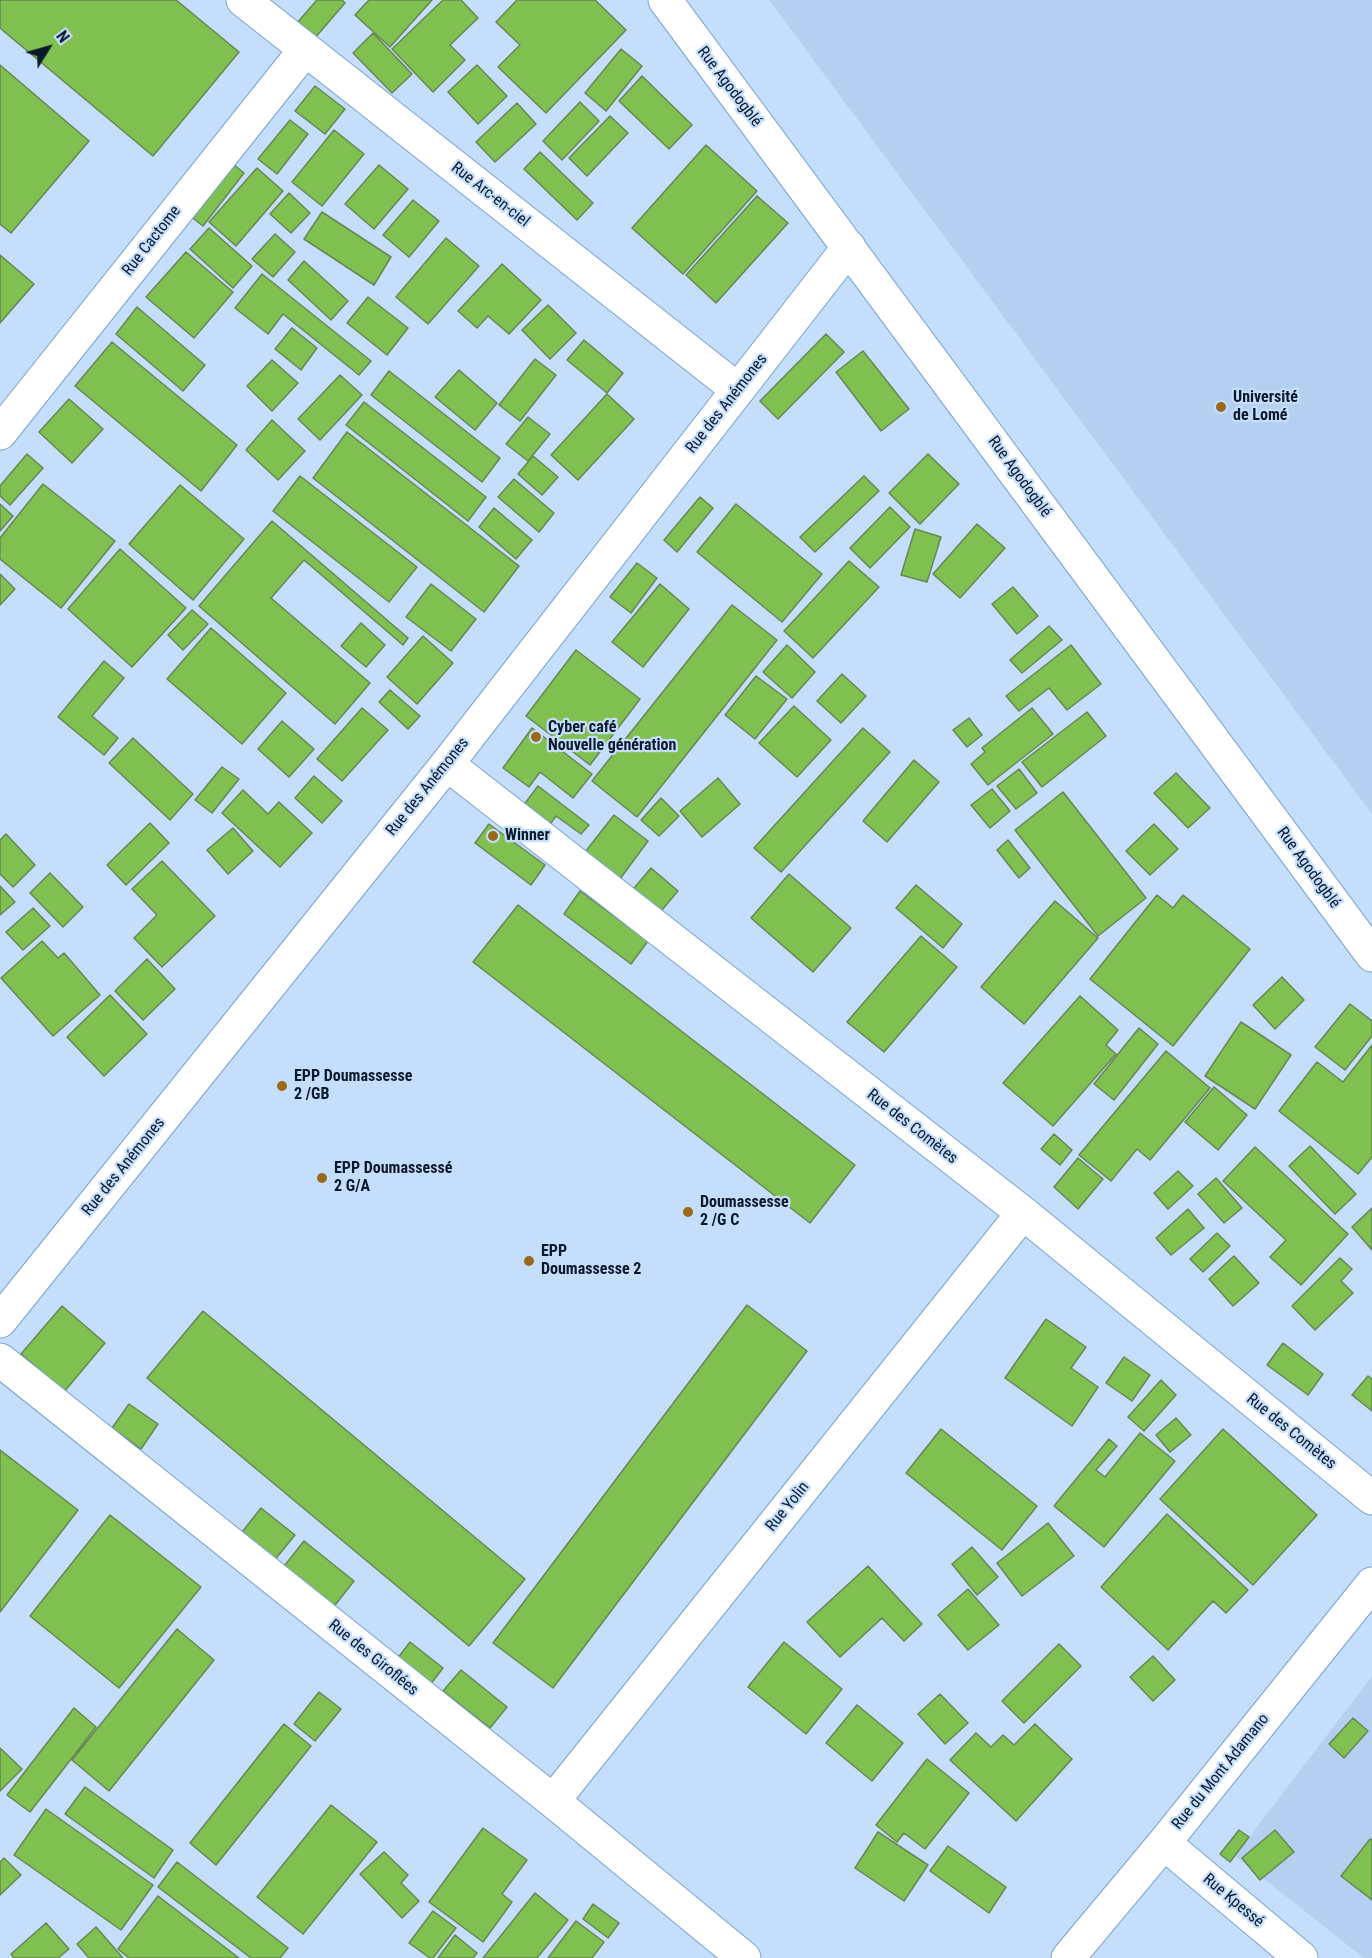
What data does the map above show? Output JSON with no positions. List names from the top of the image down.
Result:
{
  "streets": {
    "street": [
      "Rue Agodogblé",
      "Rue Arc-en-ciel",
      "Rue Cactome",
      "Rue des Anémones",
      "Rue des Comètes",
      "Rue Yolin",
      "Rue des Giroflées",
      "Rue du Mont Adamano",
      "Rue Kpessé"
    ]
  },
  "crossings": [
    ["Rue Agodogblé", "Rue des Anémones"],
    ["Rue Arc-en-ciel", "Rue Cactome"],
    ["Rue Arc-en-ciel", "Rue des Anémones"],
    ["Rue des Anémones", "Rue des Comètes"],
    ["Rue des Comètes", "Rue Yolin"],
    ["Rue Yolin", "Rue des Giroflées"],
    ["Rue du Mont Adamano", "Rue Kpessé"]
  ],
  "places": [
    "Université de Lomé",
    "Cyber café Nouvelle génération",
    "Winner",
    "EPP Doumassesse 2 /GB",
    "EPP Doumassessé 2 G/A",
    "Doumassesse 2 /G C",
    "EPP Doumassesse 2"
  ],
  "north": "top right"
}
